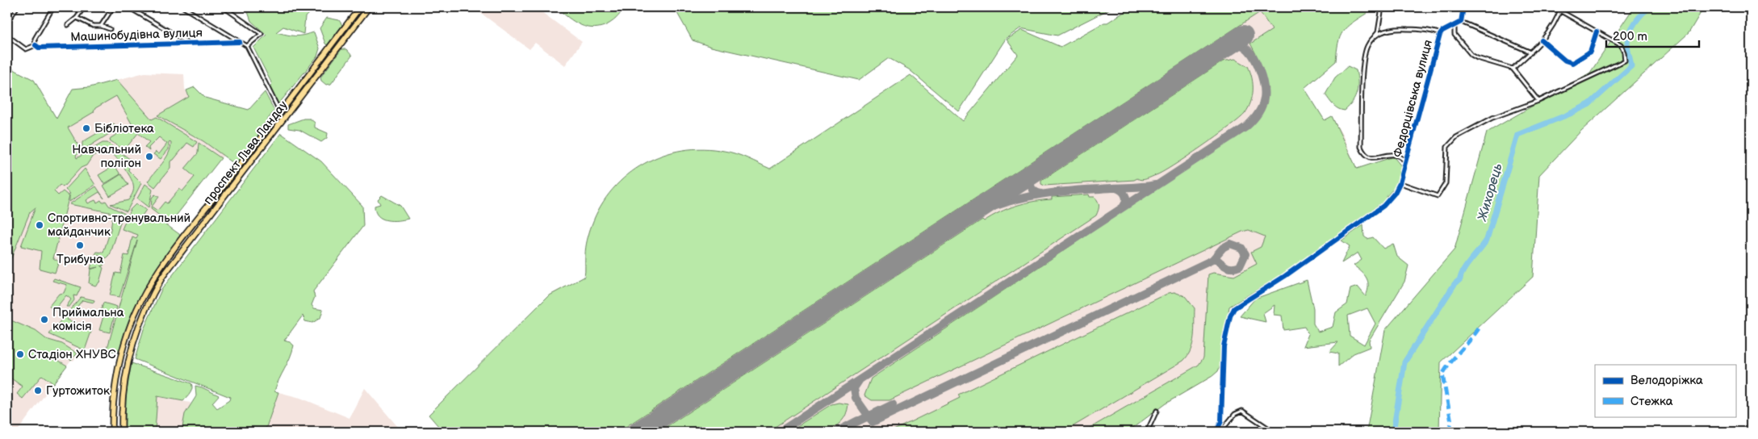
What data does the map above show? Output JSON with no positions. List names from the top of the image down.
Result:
{
  "streets": {
    "main road": ["проспект Льва Ландау"],
    "street": ["Машинобудівна вулиця", "Федорцівська вулиця"]
  },
  "water": ["Жихорець"],
  "places": [
    "Бібліотека",
    "Навчальний полігон",
    "Спортивно-тренувальний майданчик",
    "Трибуна",
    "Приймальна комісія",
    "Стадіон ХНУВС",
    "Гуртожиток"
  ],
  "legend": ["Велодоріжка", "Стежка"],
  "scale_bar": "200 m"
}
